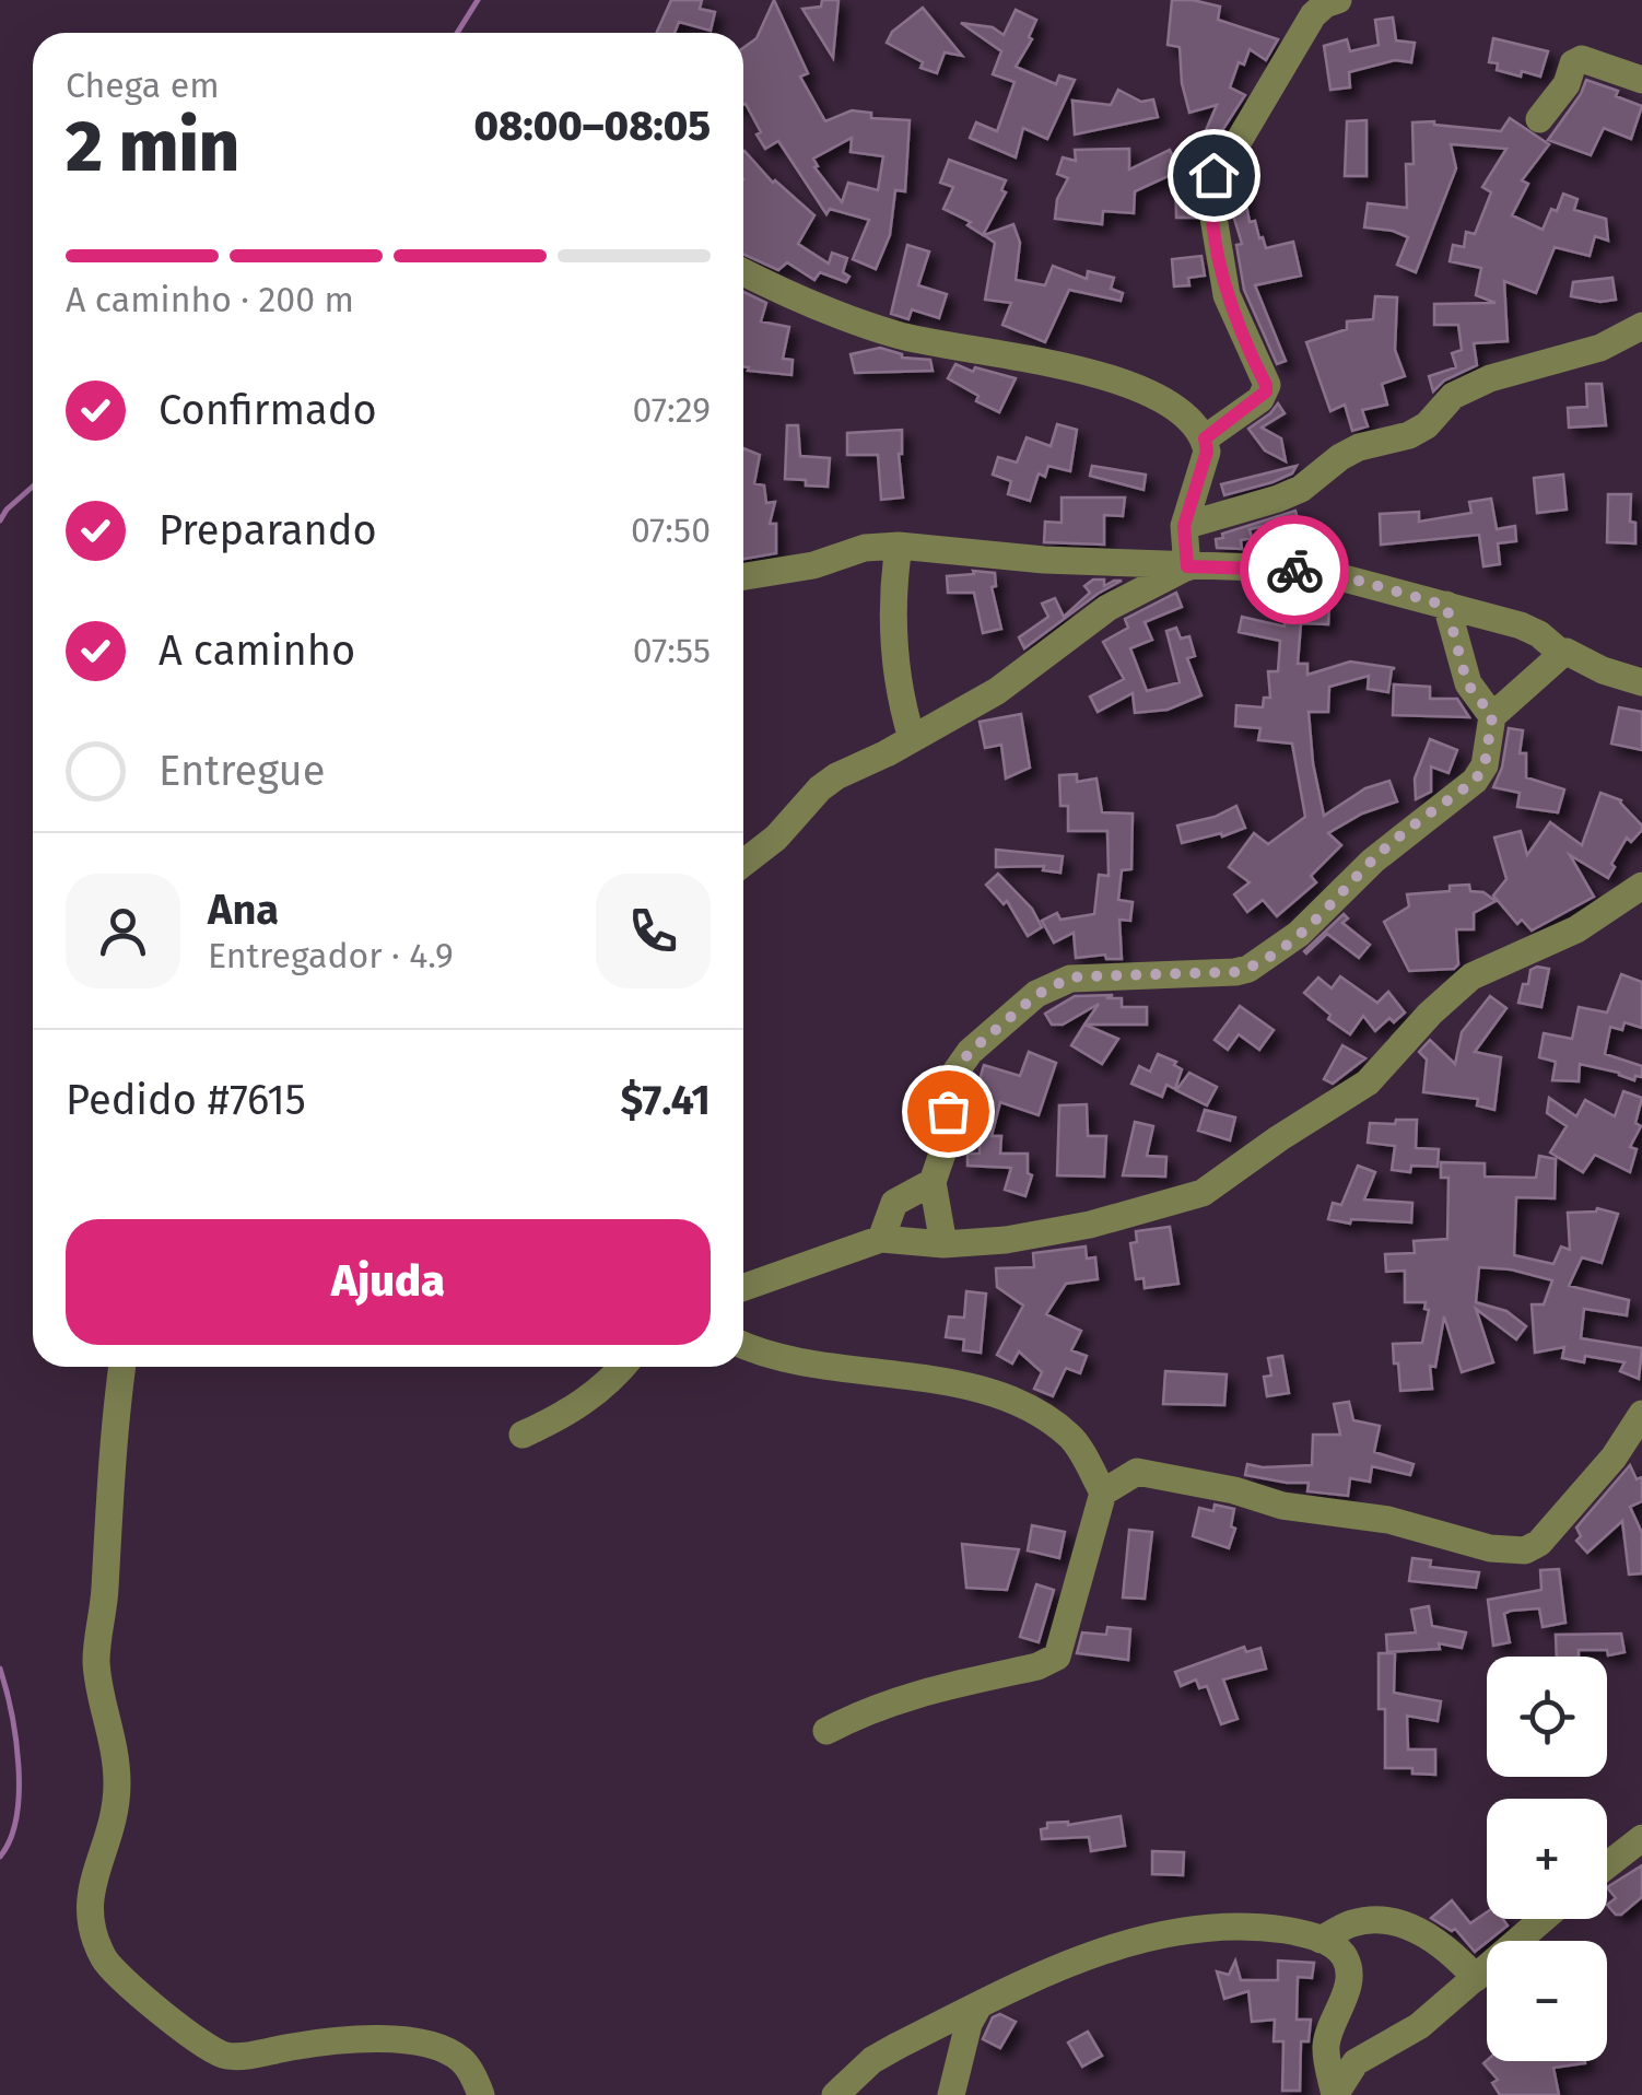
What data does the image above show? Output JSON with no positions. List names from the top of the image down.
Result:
{
  "page": {
    "heading": ["2 min", "Chega em", "08:00–08:05"],
    "panel": [
      "Ana",
      "Entregador · 4.9",
      "Pedido #7615",
      "$7.41"
    ],
    "bar": "A caminho · 200 m",
    "list": [
      ["Confirmado", "07:29"],
      ["Preparando", "07:50"],
      ["A caminho", "07:55"],
      "Entregue"
    ],
    "buttons": "Ajuda",
    "map_buttons": ["+", "−"]
  }
}
